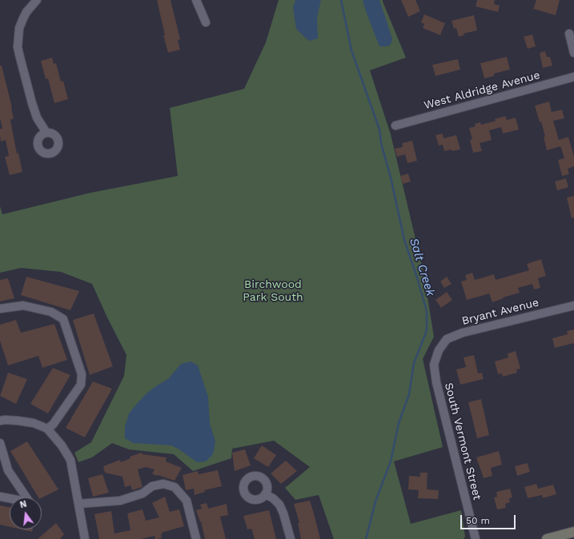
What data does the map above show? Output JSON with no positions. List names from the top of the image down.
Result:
{
  "streets": {
    "street": ["West Aldridge Avenue", "Bryant Avenue", "South Vermont Street"]
  },
  "crossings": [
    ["Bryant Avenue", "South Vermont Street"]
  ],
  "water": ["Salt Creek"],
  "parks": ["Birchwood Park South"],
  "scale_bar": "50 m",
  "north": "top"
}
